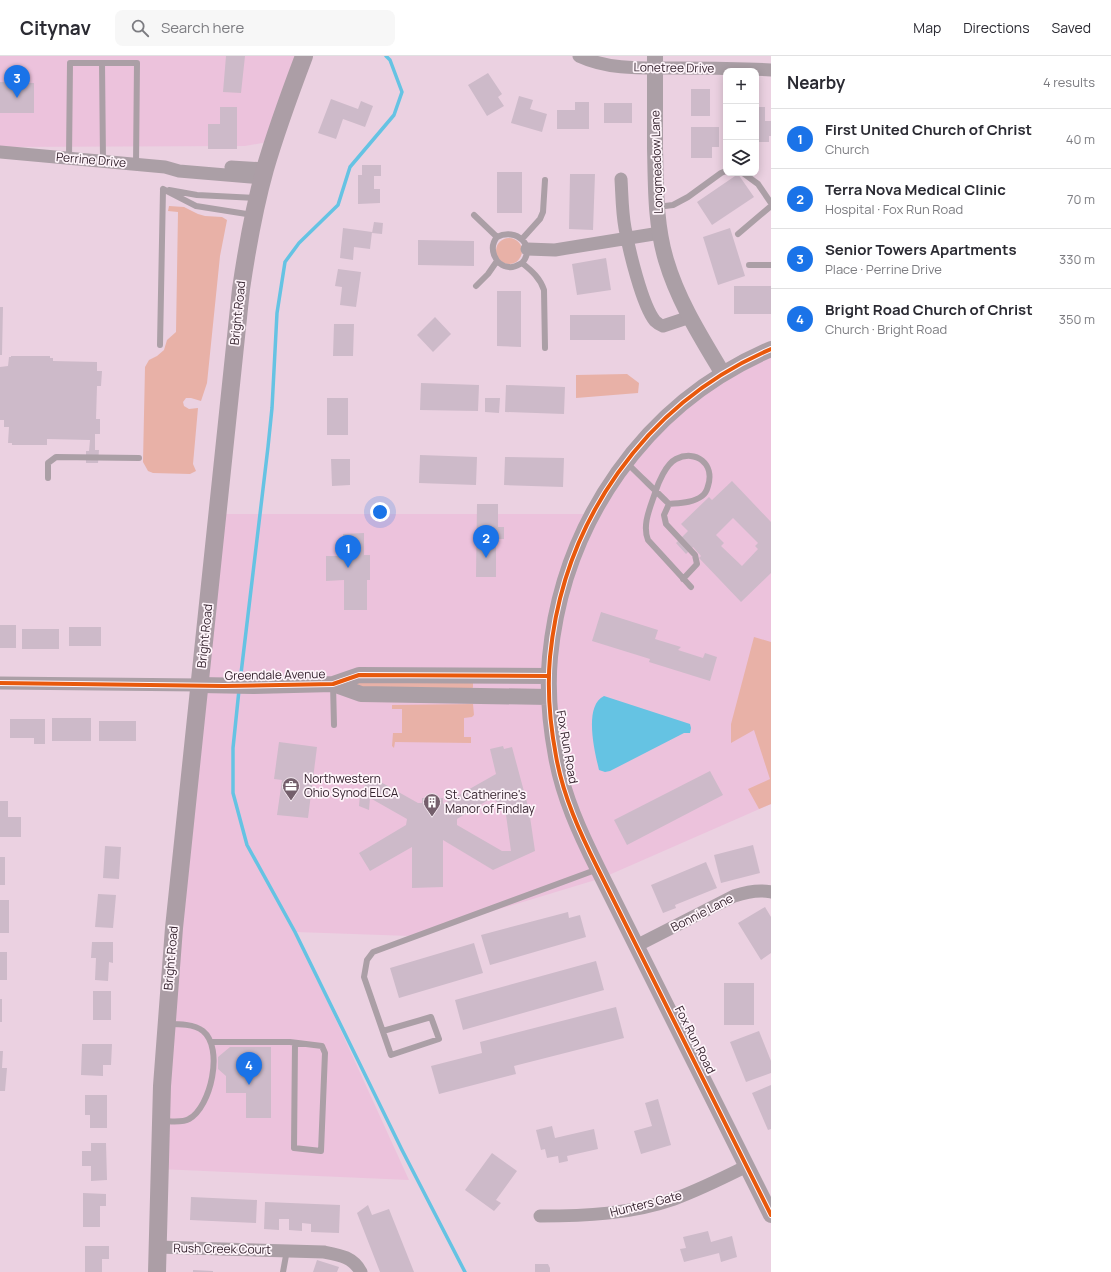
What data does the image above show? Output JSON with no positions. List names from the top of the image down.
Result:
{
  "streets": {
    "main road": ["Bright Road"],
    "street": [
      "Lonetree Drive",
      "Perrine Drive",
      "Longmeadow Lane",
      "Greendale Avenue",
      "Fox Run Road",
      "Bonnie Lane",
      "Hunters Gate",
      "Rush Creek Court"
    ]
  },
  "crossings": [
    ["Lonetree Drive", "Longmeadow Lane"],
    ["Perrine Drive", "Bright Road"],
    ["Longmeadow Lane", "Fox Run Road"],
    ["Bright Road", "Greendale Avenue"],
    ["Bright Road", "Rush Creek Court"],
    ["Greendale Avenue", "Fox Run Road"],
    ["Fox Run Road", "Bonnie Lane"],
    ["Fox Run Road", "Hunters Gate"]
  ],
  "places": {
    "office": ["Northwestern Ohio Synod ELCA"],
    "building": ["St. Catherine's Manor of Findlay"]
  },
  "page": {
    "header": "Citynav",
    "search": "Search here",
    "nav": ["Map", "Directions", "Saved"],
    "heading": ["Nearby", "4 results"],
    "pins": [
      "3",
      "2",
      "1",
      "4"
    ],
    "map_buttons": ["+", "−"],
    "list": [
      {
        "mark": "1",
        "name": "First United Church of Christ",
        "note": "Church",
        "value": "40 m"
      },
      {
        "mark": "2",
        "name": "Terra Nova Medical Clinic",
        "note": "Hospital · Fox Run Road",
        "value": "70 m"
      },
      {
        "mark": "3",
        "name": "Senior Towers Apartments",
        "note": "Place · Perrine Drive",
        "value": "330 m"
      },
      {
        "mark": "4",
        "name": "Bright Road Church of Christ",
        "note": "Church · Bright Road",
        "value": "350 m"
      }
    ]
  }
}
